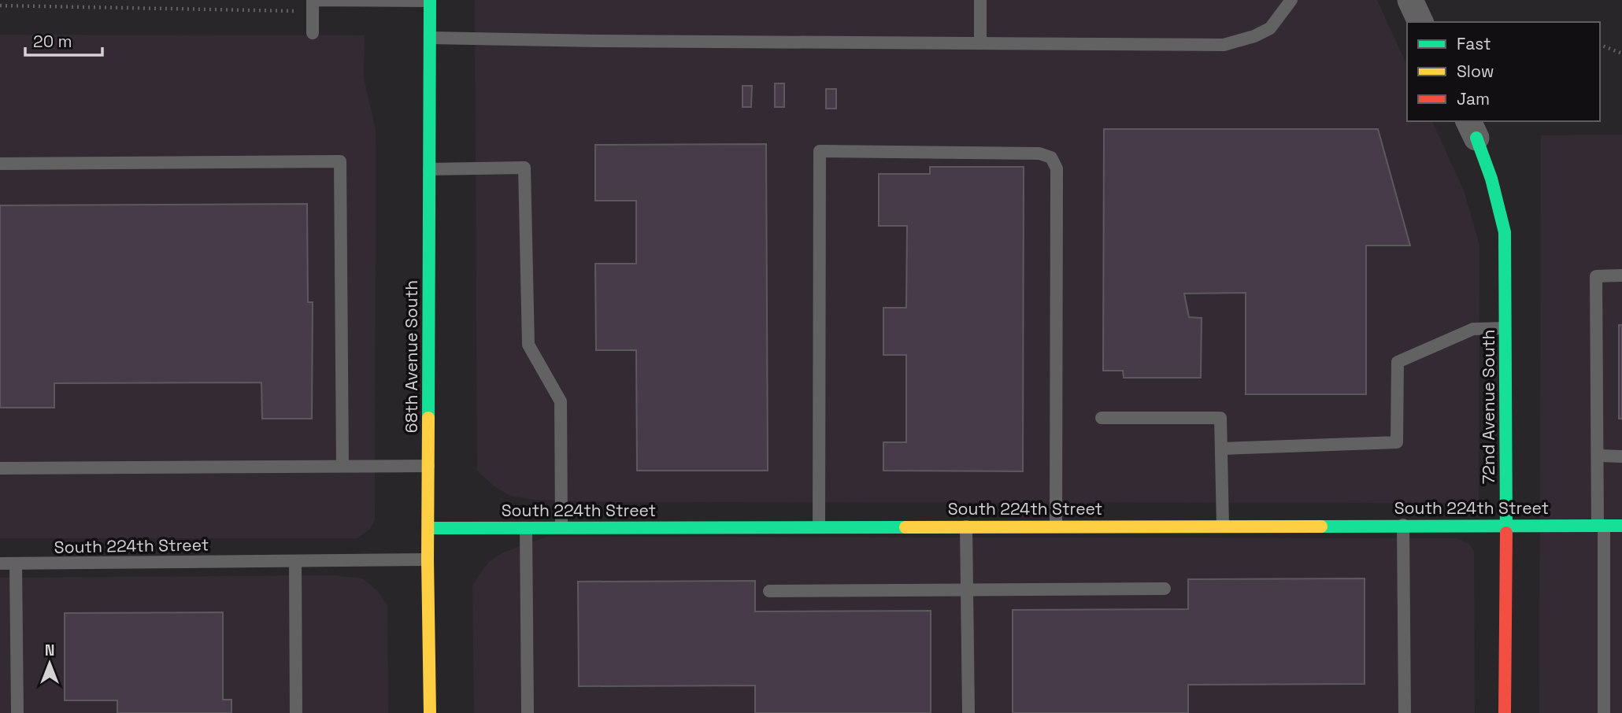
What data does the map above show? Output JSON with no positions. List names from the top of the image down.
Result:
{
  "streets": {
    "street": ["68th Avenue South", "72nd Avenue South", "South 224th Street"]
  },
  "crossings": [
    ["68th Avenue South", "South 224th Street"],
    ["72nd Avenue South", "South 224th Street"]
  ],
  "legend": ["Fast", "Slow", "Jam"],
  "scale_bar": "20 m",
  "north": "top"
}
